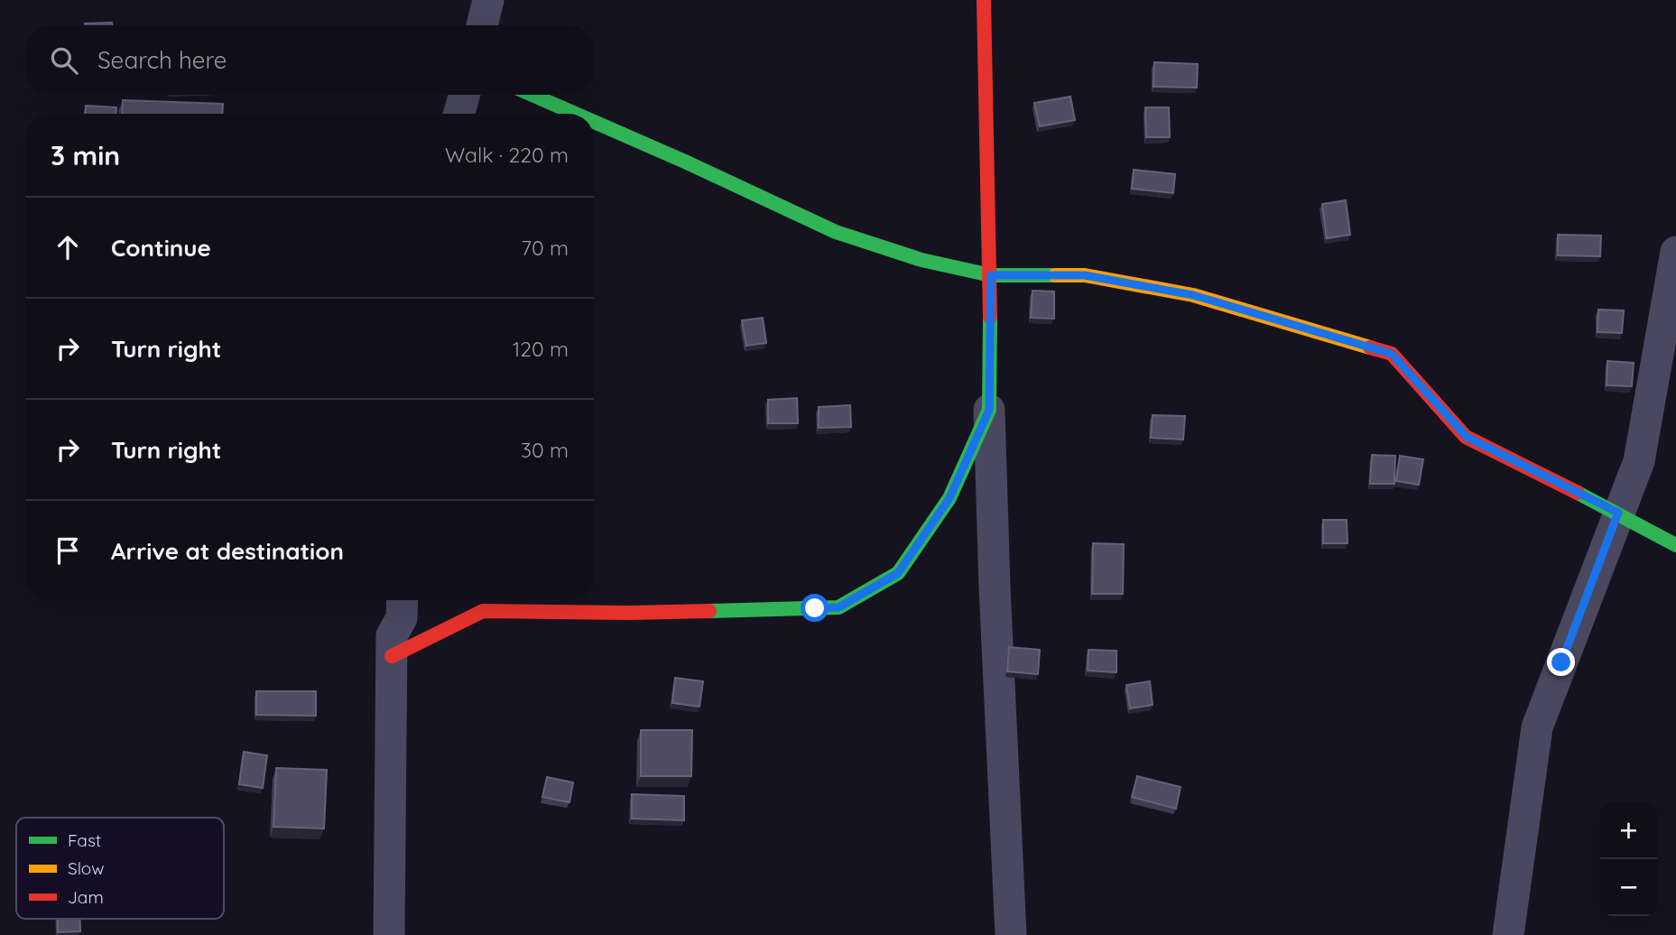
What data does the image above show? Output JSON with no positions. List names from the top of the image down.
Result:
{
  "legend": ["Fast", "Slow", "Jam"],
  "page": {
    "search": "Search here",
    "heading": ["3 min", "Walk · 220 m"],
    "list": [
      ["Continue", "70 m"],
      ["Turn right", "120 m"],
      ["Turn right", "30 m"],
      "Arrive at destination"
    ],
    "map_buttons": ["+", "−"]
  }
}
